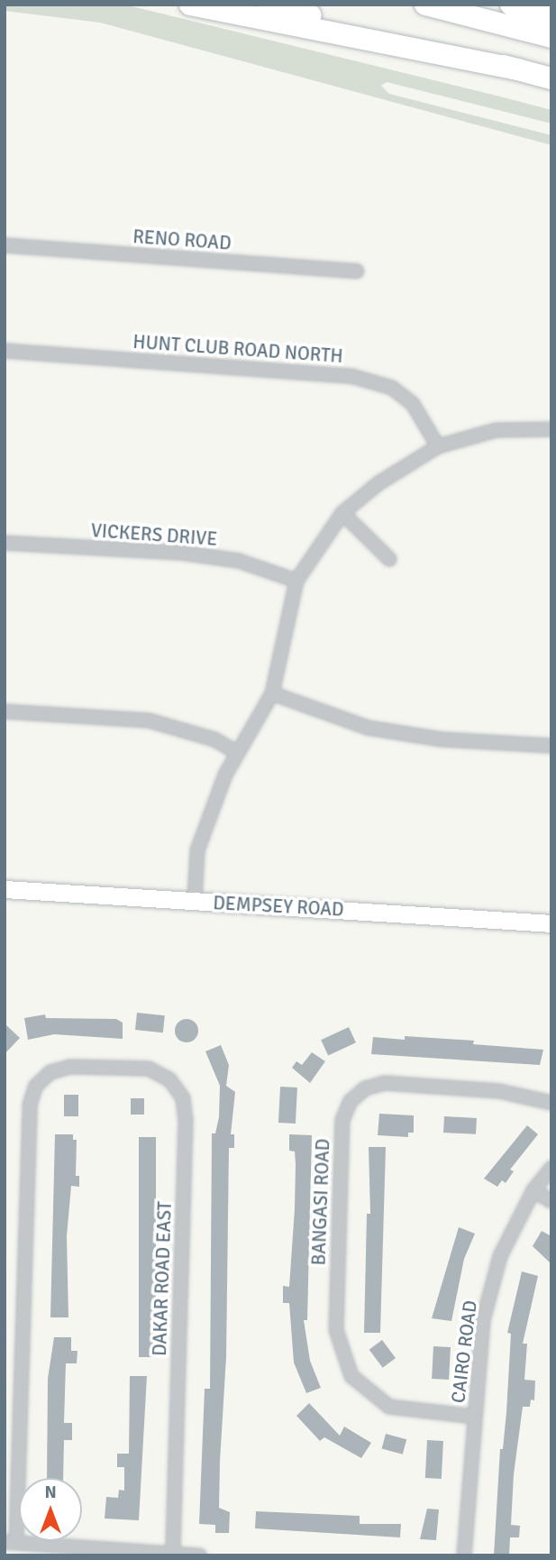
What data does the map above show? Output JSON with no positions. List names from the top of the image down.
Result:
{
  "streets": {
    "main road": ["DEMPSEY ROAD"],
    "street": [
      "RENO ROAD",
      "HUNT CLUB ROAD NORTH",
      "VICKERS DRIVE",
      "BANGASI ROAD",
      "DAKAR ROAD EAST",
      "CAIRO ROAD"
    ]
  },
  "crossings": [
    ["BANGASI ROAD", "CAIRO ROAD"]
  ],
  "north": "top"
}
